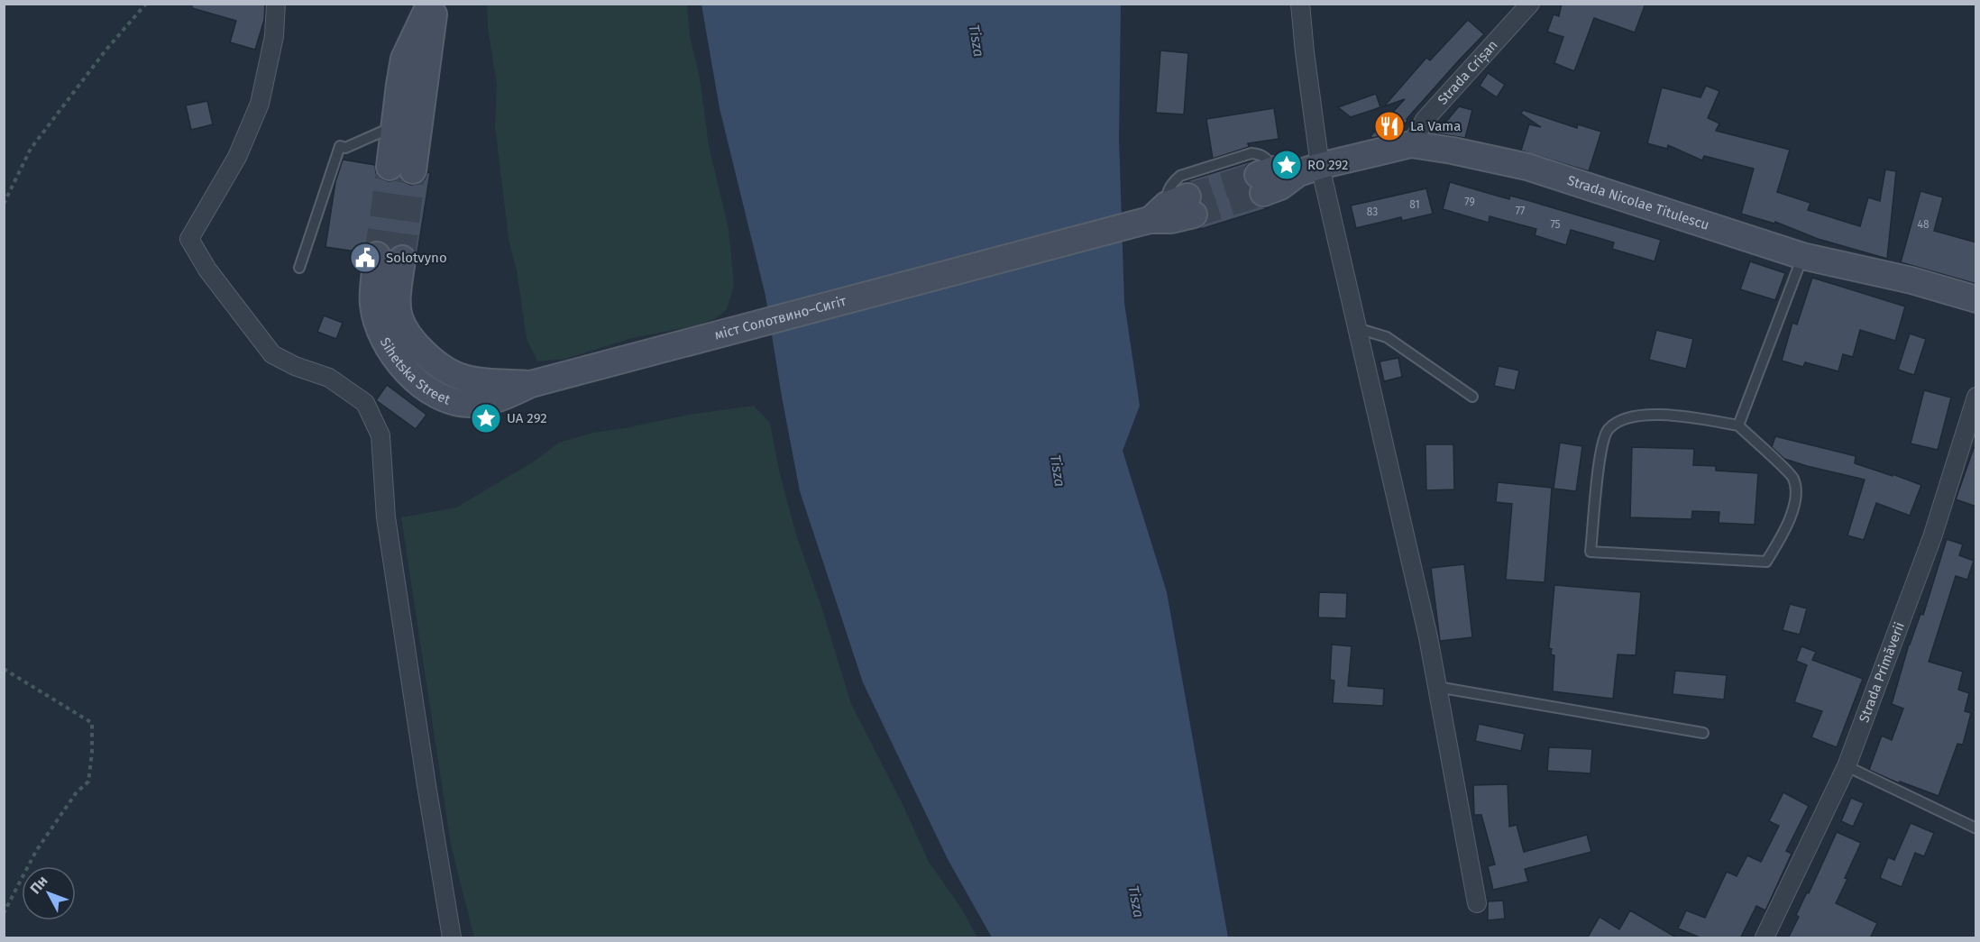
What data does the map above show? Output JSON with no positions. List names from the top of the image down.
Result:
{
  "streets": {
    "street": [
      "Strada Crișan",
      "Strada Nicolae Titulescu",
      "міст Солотвино–Сигіт",
      "Sihetska Street",
      "Strada Primăverii"
    ]
  },
  "crossings": [
    ["Strada Crișan", "Strada Nicolae Titulescu"],
    ["міст Солотвино–Сигіт", "Sihetska Street"]
  ],
  "water": ["Tisza"],
  "places": {
    "restaurant": ["La Vama"],
    "place": ["RO 292", "UA 292"],
    "public building": ["Solotvyno"]
  },
  "house_numbers": [
    "79",
    "81",
    "77",
    "83",
    "75",
    "48"
  ],
  "north": "top left"
}
